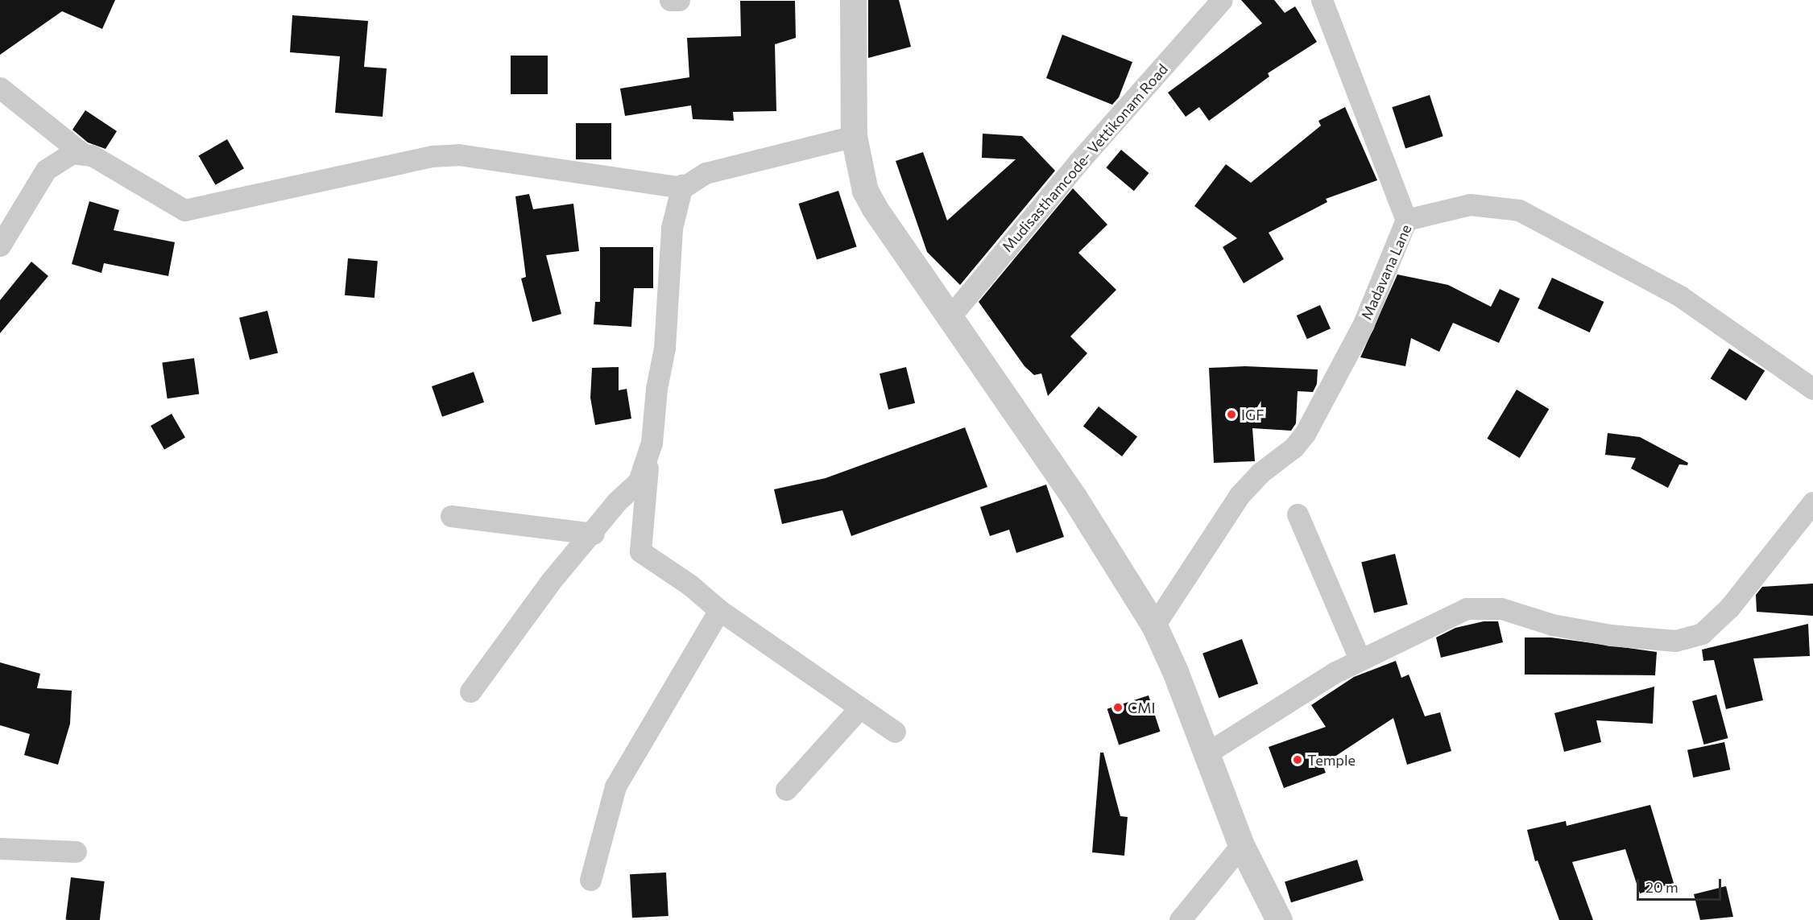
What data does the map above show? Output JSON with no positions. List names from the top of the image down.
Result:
{
  "streets": {
    "street": ["Mudisasthamcode- Vettikonam Road", "Madavana Lane"]
  },
  "places": ["IGF", "CMI", "Temple"],
  "scale_bar": "20 m"
}
